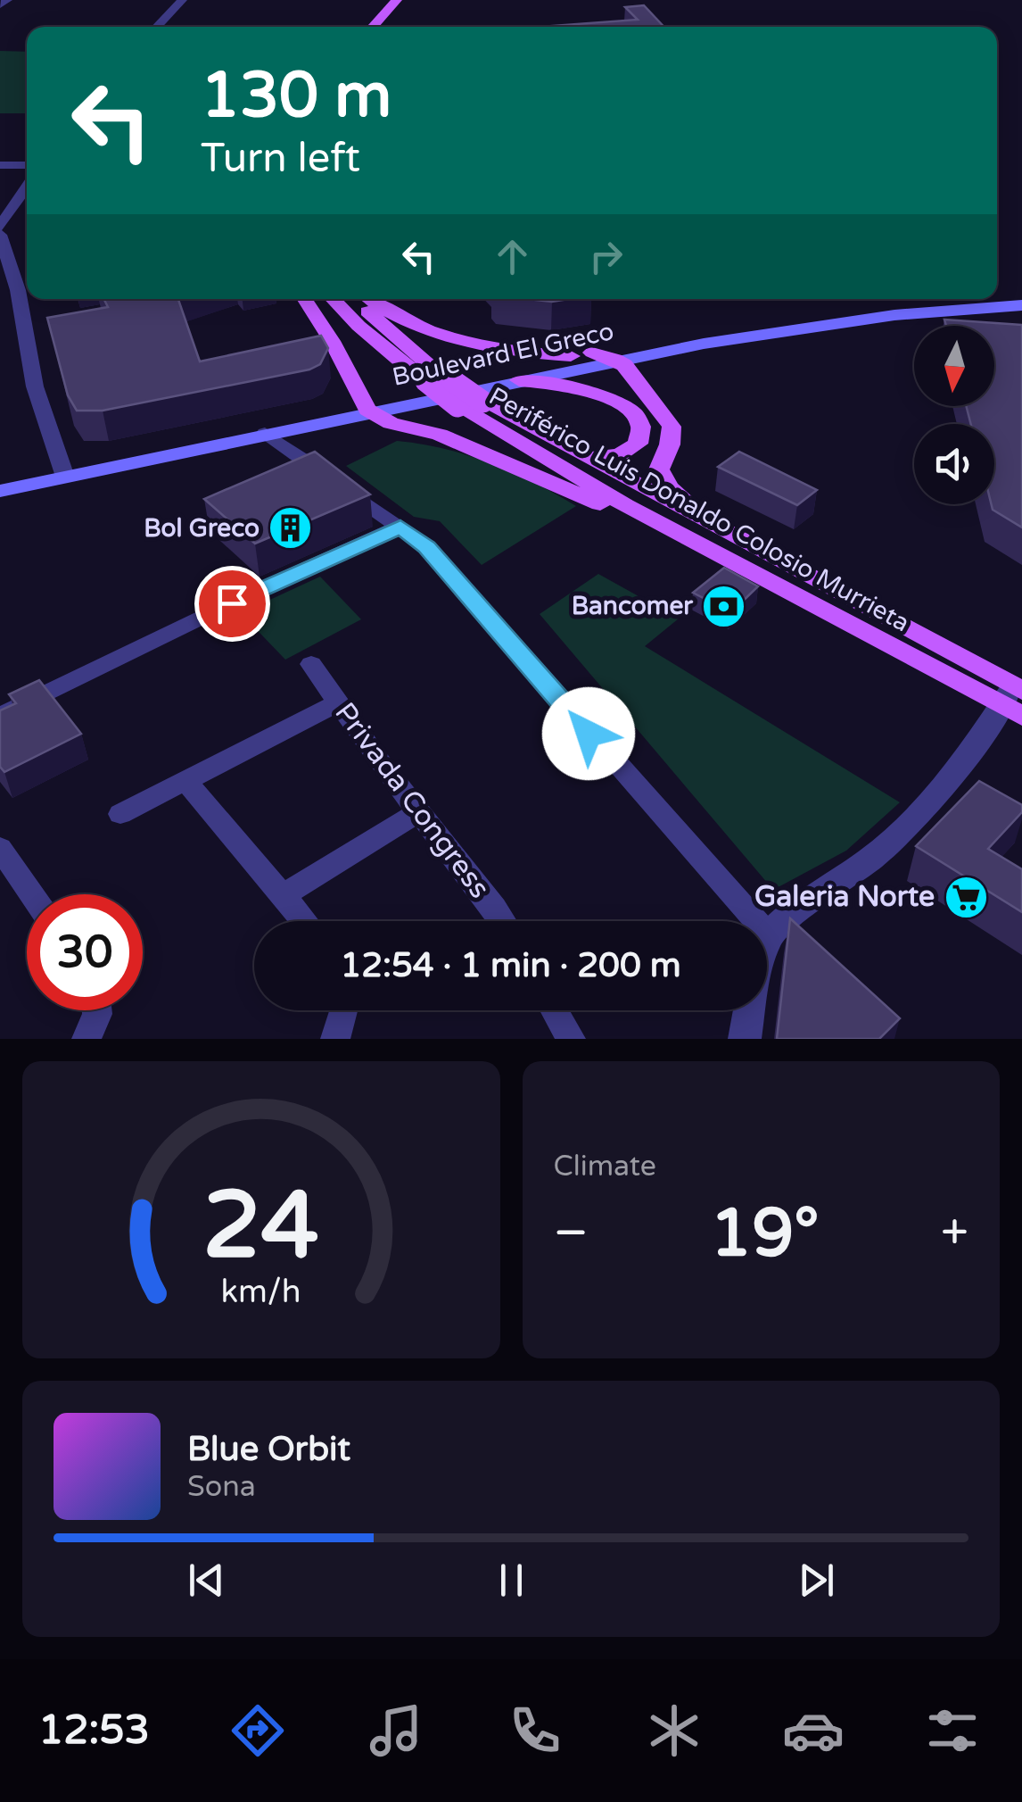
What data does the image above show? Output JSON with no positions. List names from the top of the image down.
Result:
{
  "streets": {
    "main road": ["Boulevard El Greco", "Periférico Luis Donaldo Colosio Murrieta"],
    "street": ["Privada Congress"]
  },
  "places": {
    "building": ["Bol Greco"],
    "bank": ["Bancomer"],
    "supermarket": ["Galeria Norte"]
  },
  "north": "bottom",
  "page": {
    "turn": ["130 m", "Turn left"],
    "limit": "30",
    "trip": "12:54 · 1 min · 200 m",
    "tile": "Climate",
    "heat": ["−", "19°", "+"],
    "song": ["Blue Orbit", "Sona"],
    "tabs": "12:53",
    "gauge": ["24", "km/h"]
  }
}
